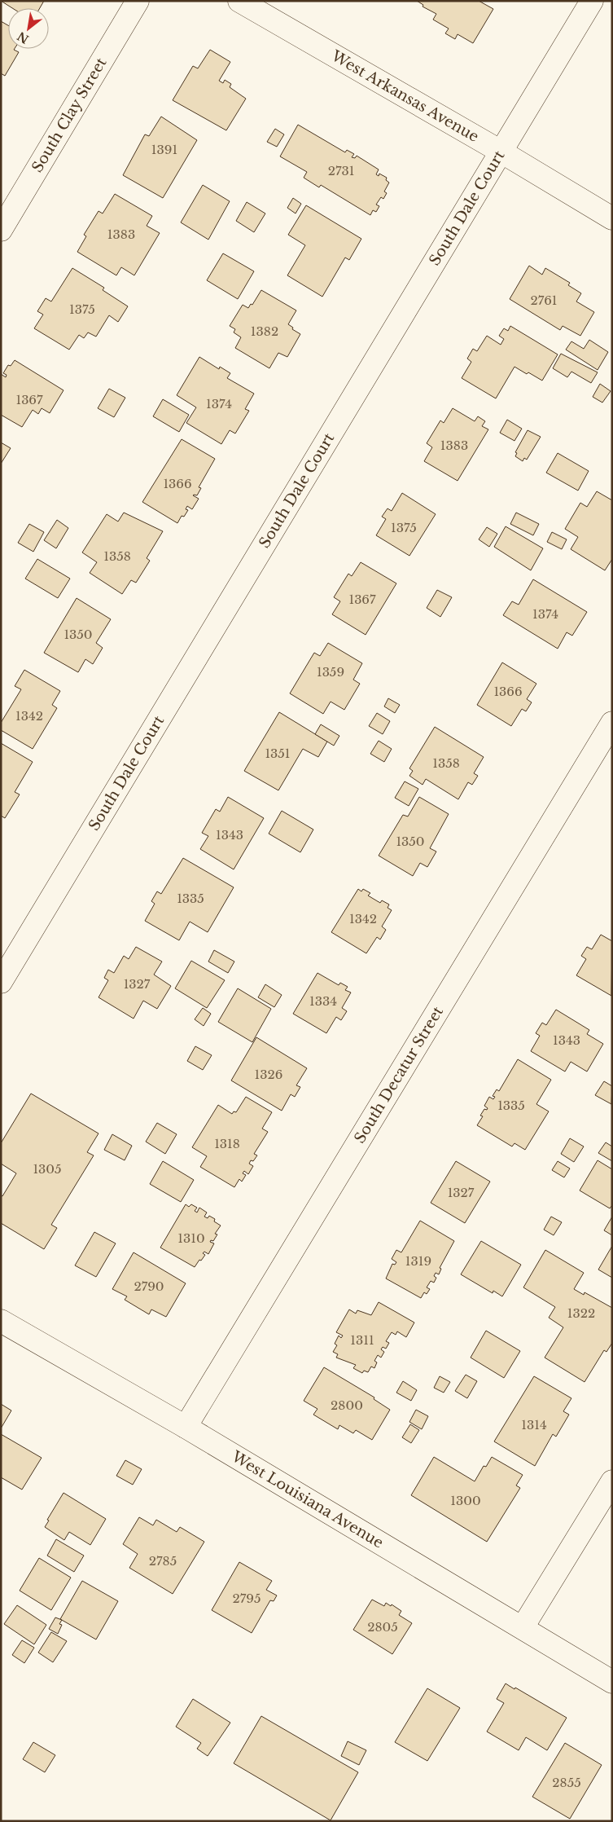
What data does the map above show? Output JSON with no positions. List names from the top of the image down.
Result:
{
  "streets": {
    "street": [
      "West Arkansas Avenue",
      "South Clay Street",
      "South Dale Court",
      "South Decatur Street",
      "West Louisiana Avenue"
    ]
  },
  "crossings": [
    ["West Arkansas Avenue", "South Dale Court"],
    ["South Decatur Street", "West Louisiana Avenue"]
  ],
  "house_numbers": [
    "1391",
    "2731",
    "1383",
    "2761",
    "1375",
    "1382",
    "1367",
    "1374",
    "1383",
    "1366",
    "1375",
    "1358",
    "1367",
    "1374",
    "1350",
    "1359",
    "1366",
    "1342",
    "1351",
    "1358",
    "1343",
    "1350",
    "1335",
    "1342",
    "1327",
    "1334",
    "1343",
    "1326",
    "1335",
    "1318",
    "1305",
    "1327",
    "1310",
    "1319",
    "2790",
    "1322",
    "1311",
    "2800",
    "1314",
    "1300",
    "2785",
    "2795",
    "2805",
    "2855"
  ],
  "north": "bottom left"
}
